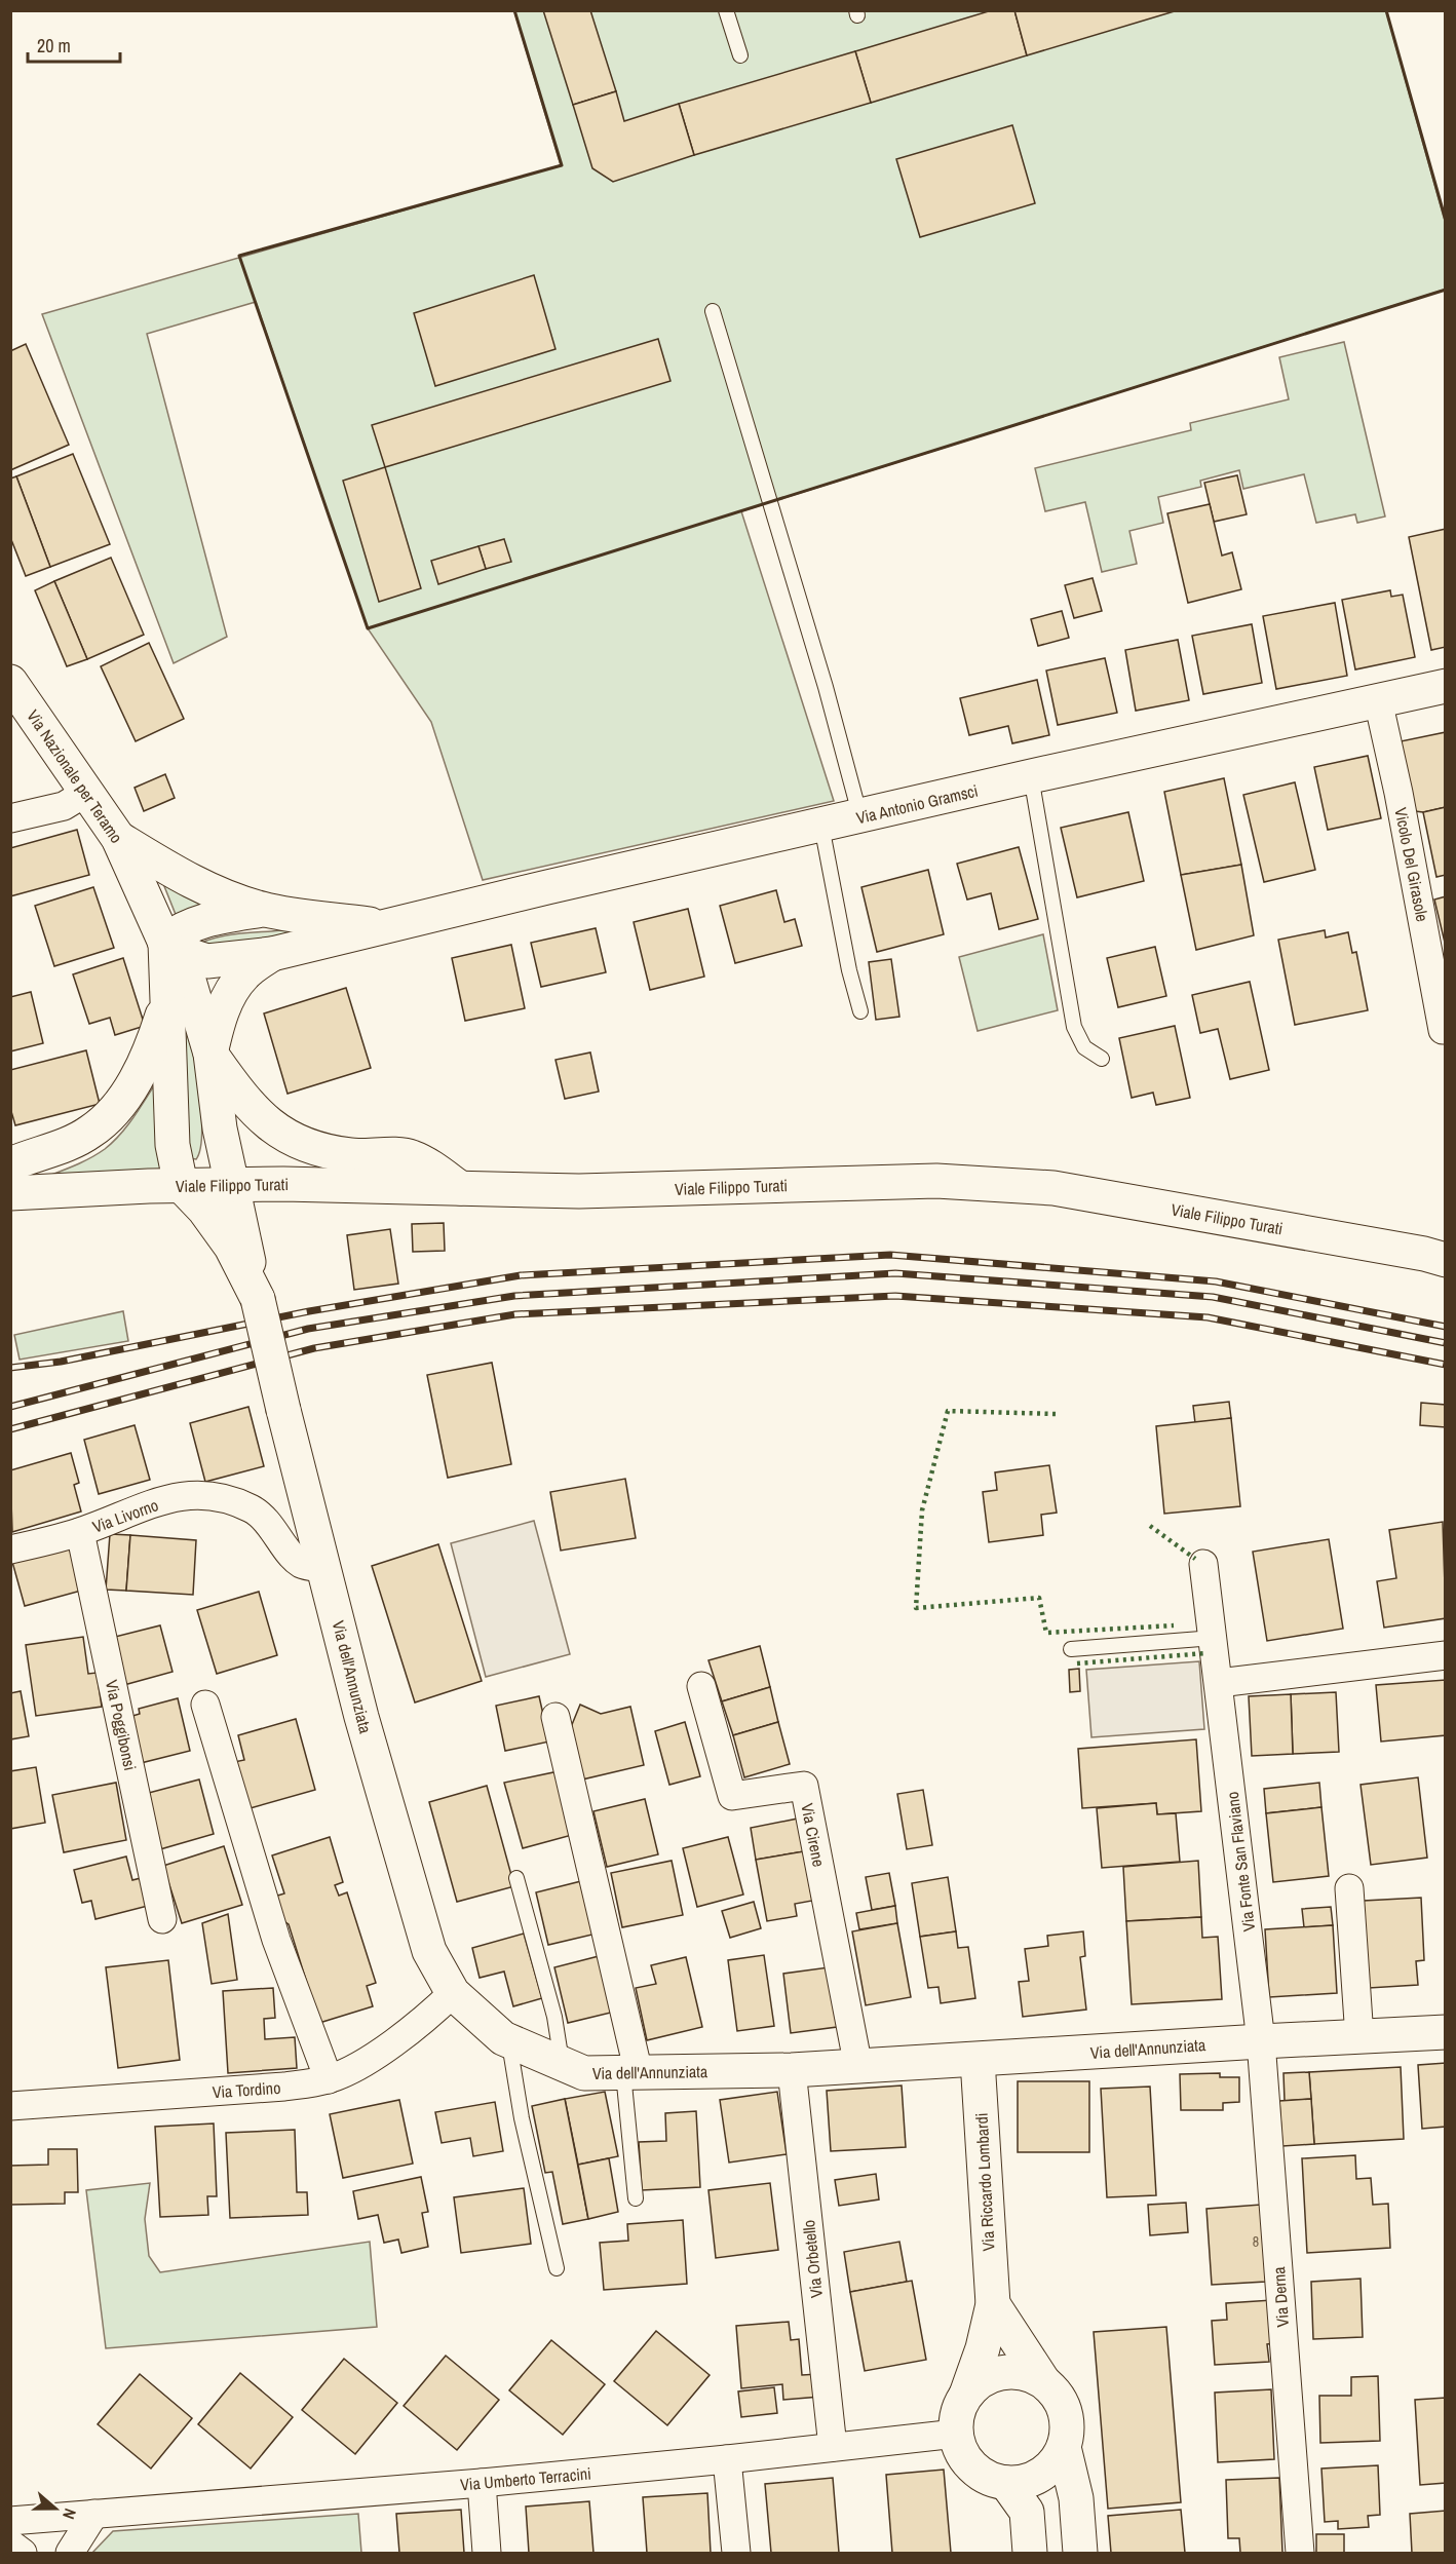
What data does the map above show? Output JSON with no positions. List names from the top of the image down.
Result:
{
  "streets": {
    "street": [
      "Via Nazionale per Teramo",
      "Via Antonio Gramsci",
      "Vicolo Del Girasole",
      "Viale Filippo Turati",
      "Via Livorno",
      "Via dell'Annunziata",
      "Via Poggibonsi",
      "Via Cirene",
      "Via Fonte San Flaviano",
      "Via Tordino",
      "Via Riccardo Lombardi",
      "Via Orbetello",
      "Via Derna",
      "Via Umberto Terracini"
    ]
  },
  "crossings": [
    ["Via Nazionale per Teramo", "Via Antonio Gramsci"],
    ["Via Nazionale per Teramo", "Viale Filippo Turati"],
    ["Via Nazionale per Teramo", "Via dell'Annunziata"],
    ["Via Antonio Gramsci", "Vicolo Del Girasole"],
    ["Viale Filippo Turati", "Via dell'Annunziata"],
    ["Via Livorno", "Via dell'Annunziata"],
    ["Via Livorno", "Via Poggibonsi"],
    ["Via dell'Annunziata", "Via Cirene"],
    ["Via dell'Annunziata", "Via Fonte San Flaviano"],
    ["Via dell'Annunziata", "Via Tordino"],
    ["Via dell'Annunziata", "Via Riccardo Lombardi"],
    ["Via dell'Annunziata", "Via Orbetello"],
    ["Via dell'Annunziata", "Via Derna"],
    ["Via Fonte San Flaviano", "Via Derna"],
    ["Via Riccardo Lombardi", "Via Umberto Terracini"],
    ["Via Orbetello", "Via Umberto Terracini"]
  ],
  "house_numbers": ["8"],
  "scale_bar": "20 m",
  "north": "right"
}
